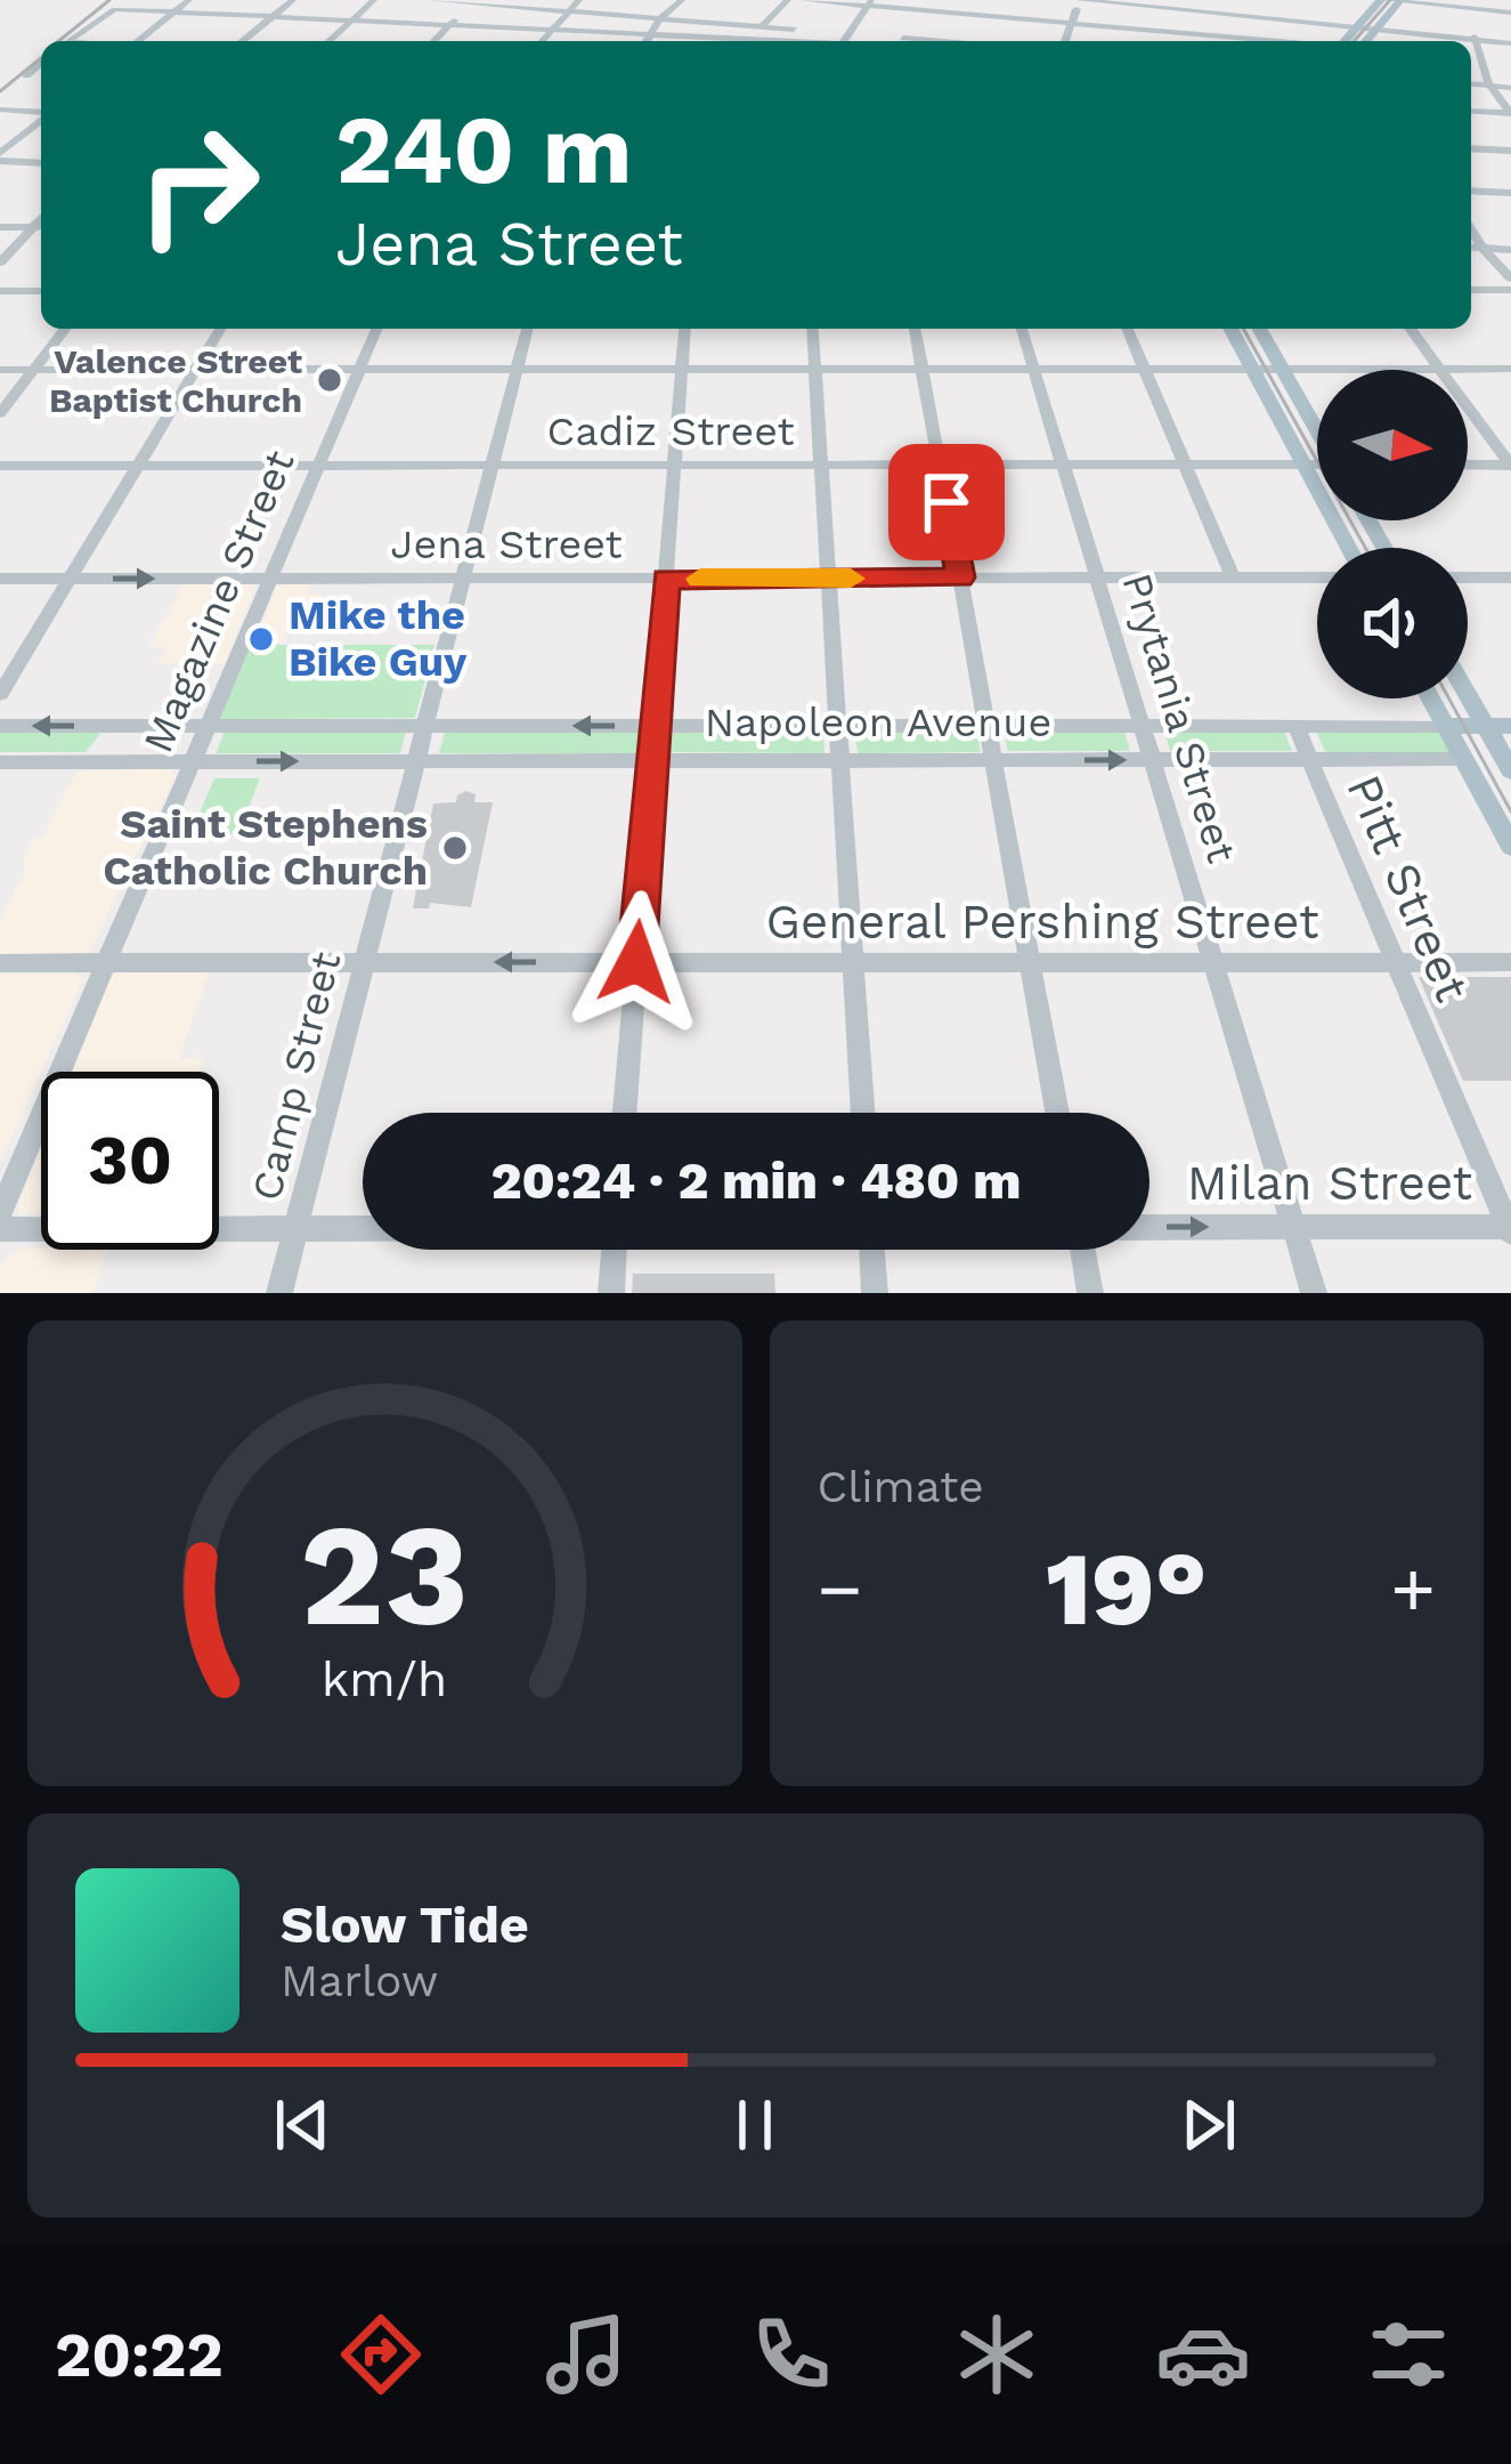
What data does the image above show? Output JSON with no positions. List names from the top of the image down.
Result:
{
  "streets": {
    "main road": ["Napoleon Avenue"],
    "street": [
      "Cadiz Street",
      "Jena Street",
      "Magazine Street",
      "Prytania Street",
      "Pitt Street",
      "General Pershing Street",
      "Camp Street",
      "Milan Street"
    ]
  },
  "crossings": [
    ["Cadiz Street", "Magazine Street"],
    ["Cadiz Street", "Prytania Street"],
    ["Cadiz Street", "Camp Street"],
    ["Jena Street", "Magazine Street"],
    ["Jena Street", "Prytania Street"],
    ["Jena Street", "Camp Street"],
    ["Magazine Street", "Napoleon Avenue"],
    ["Magazine Street", "General Pershing Street"],
    ["Prytania Street", "Napoleon Avenue"],
    ["Prytania Street", "General Pershing Street"],
    ["Prytania Street", "Milan Street"],
    ["Napoleon Avenue", "Pitt Street"],
    ["Napoleon Avenue", "Camp Street"],
    ["Pitt Street", "General Pershing Street"],
    ["Pitt Street", "Milan Street"],
    ["General Pershing Street", "Camp Street"],
    ["Camp Street", "Milan Street"]
  ],
  "places": ["Valence Street Baptist Church", "Mike the Bike Guy", "Saint Stephens Catholic Church"],
  "north": "right",
  "page": {
    "turn": ["240 m", "Jena Street"],
    "limit": "30",
    "trip": "20:24 · 2 min · 480 m",
    "tile": "Climate",
    "heat": ["−", "19°", "+"],
    "song": ["Slow Tide", "Marlow"],
    "tabs": "20:22",
    "gauge": ["23", "km/h"]
  }
}
